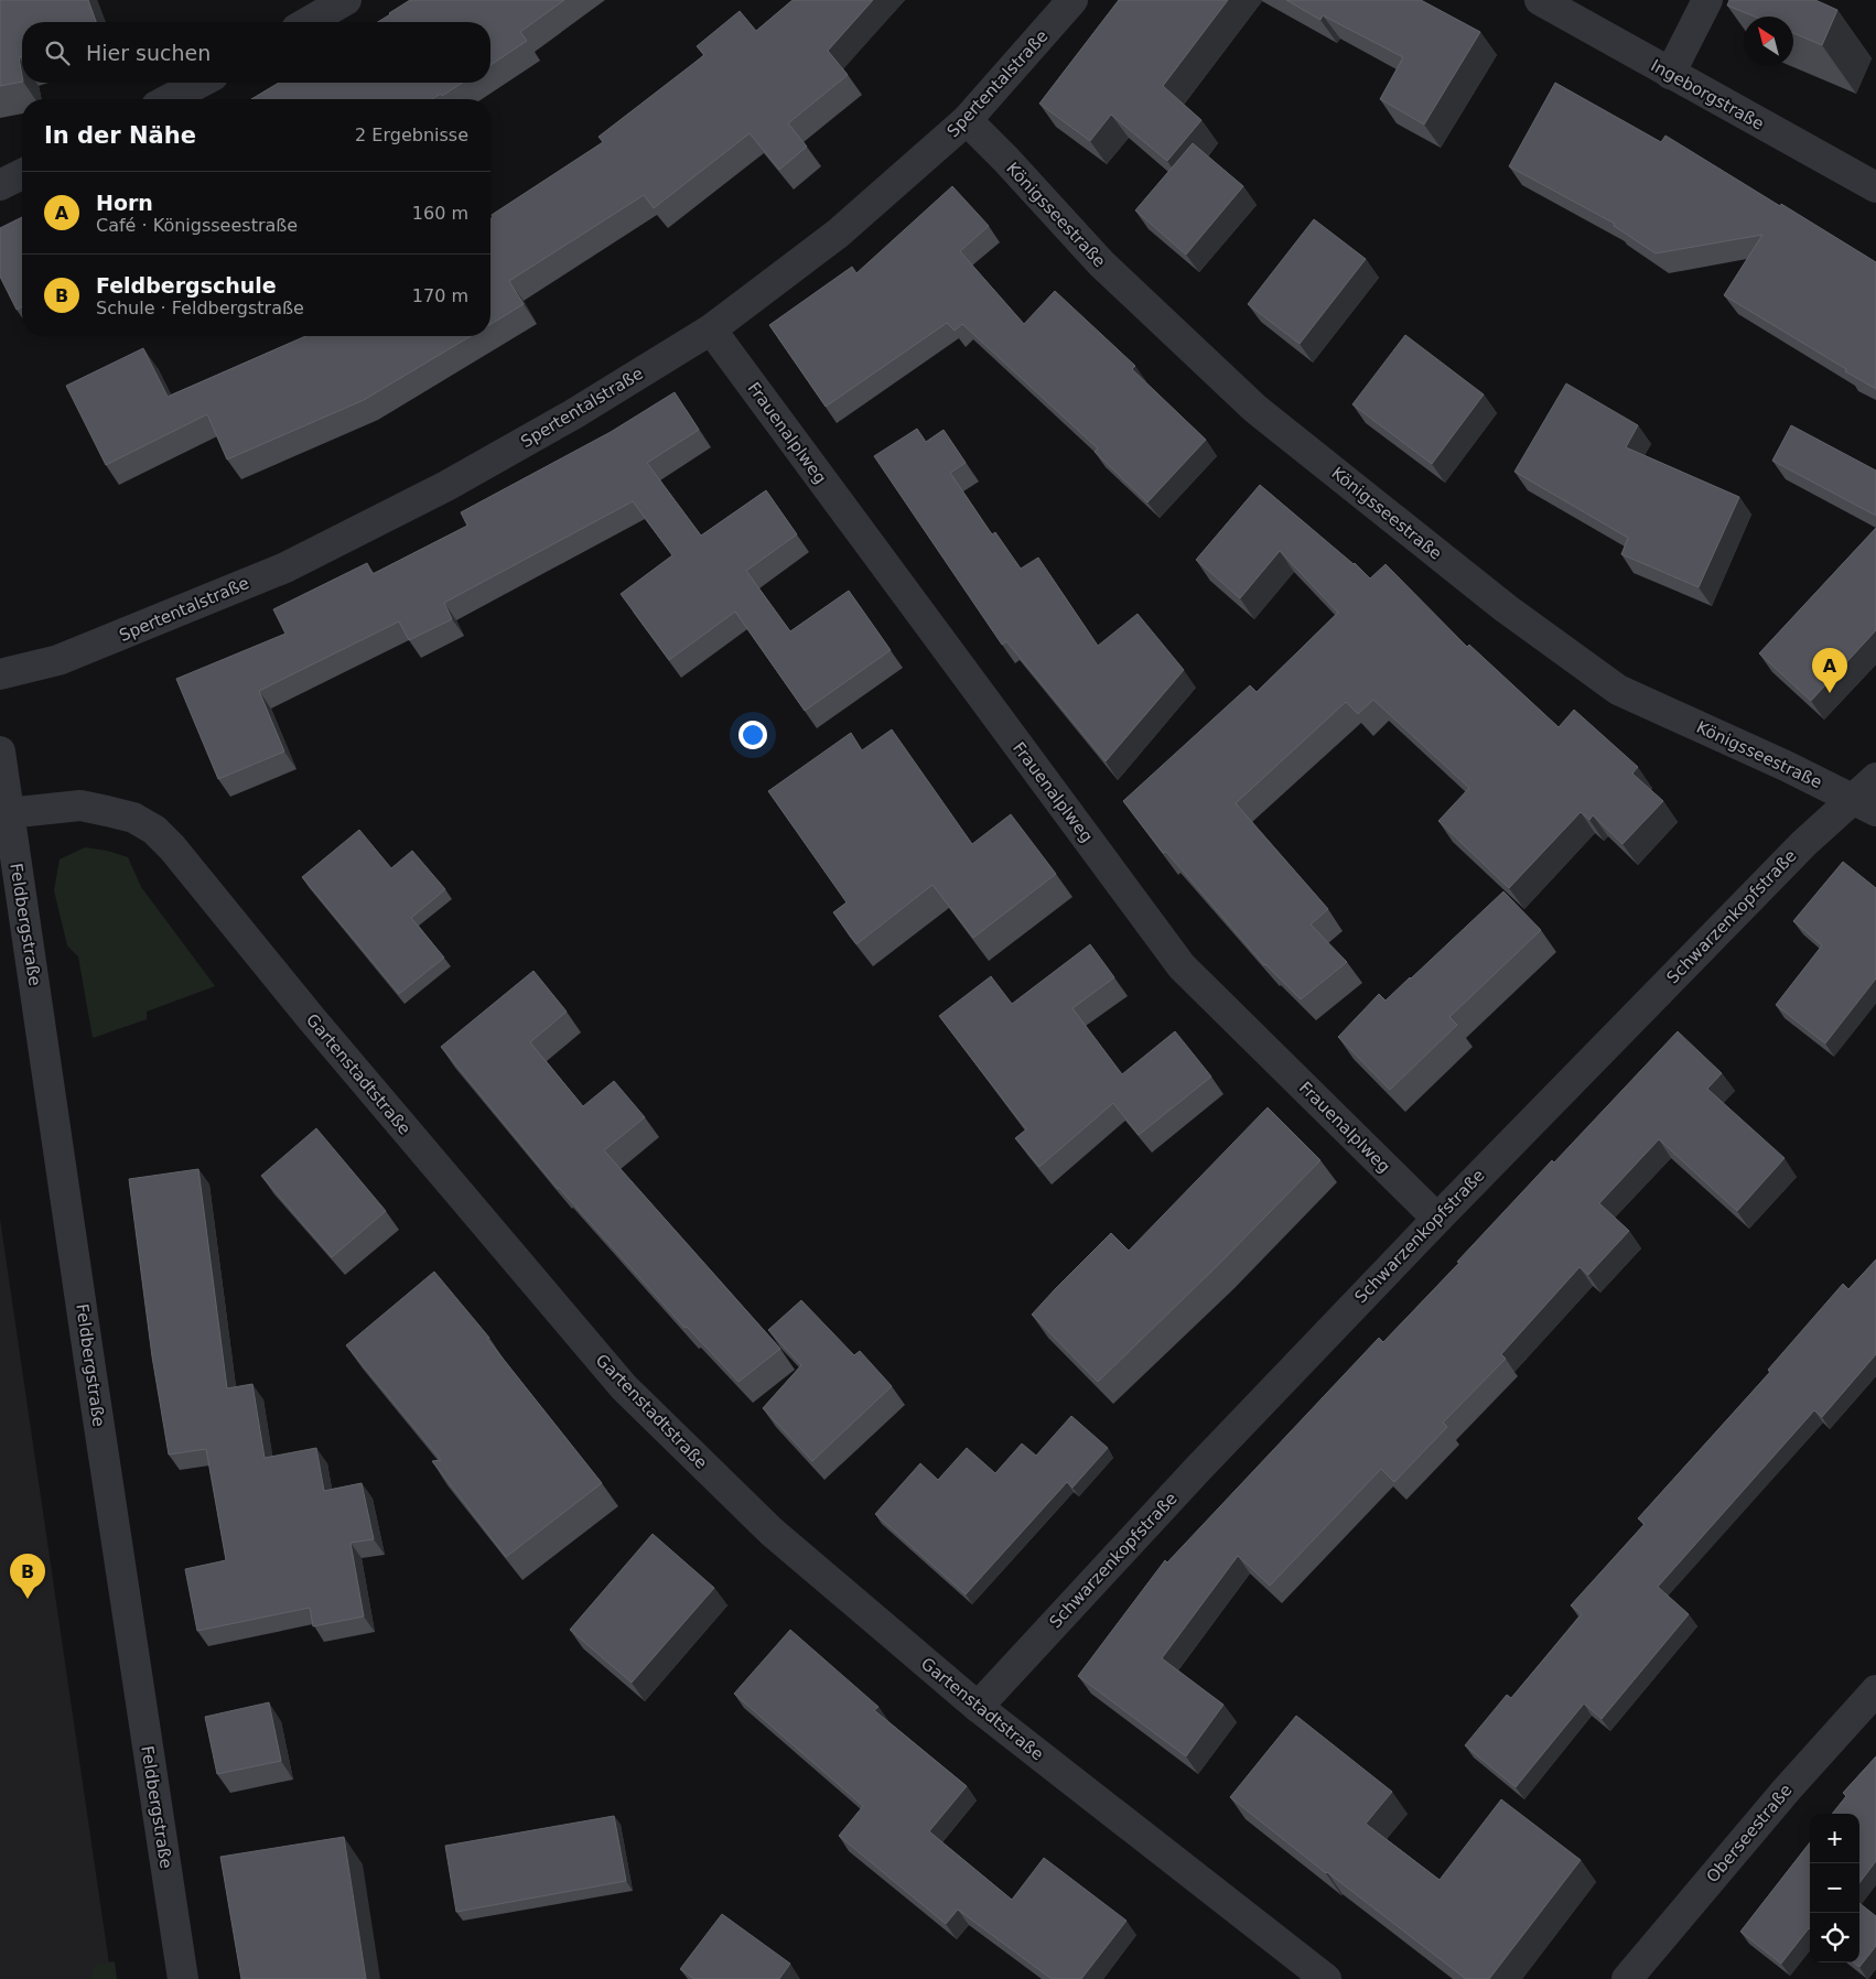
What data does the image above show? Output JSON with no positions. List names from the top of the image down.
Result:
{
  "streets": {
    "street": [
      "Spertentalstraße",
      "Ingeborgstraße",
      "Königsseestraße",
      "Frauenalplweg",
      "Schwarzenkopfstraße",
      "Feldbergstraße",
      "Gartenstadtstraße",
      "Oberseestraße"
    ]
  },
  "crossings": [
    ["Spertentalstraße", "Königsseestraße"],
    ["Spertentalstraße", "Frauenalplweg"],
    ["Königsseestraße", "Schwarzenkopfstraße"],
    ["Frauenalplweg", "Schwarzenkopfstraße"],
    ["Schwarzenkopfstraße", "Gartenstadtstraße"],
    ["Feldbergstraße", "Gartenstadtstraße"]
  ],
  "north": "top left",
  "page": {
    "search": "Hier suchen",
    "heading": ["In der Nähe", "2 Ergebnisse"],
    "list": [
      {
        "mark": "A",
        "name": "Horn",
        "note": "Café · Königsseestraße",
        "value": "160 m"
      },
      {
        "mark": "B",
        "name": "Feldbergschule",
        "note": "Schule · Feldbergstraße",
        "value": "170 m"
      }
    ],
    "pins": ["A", "B"],
    "map_buttons": ["+", "−"]
  }
}
